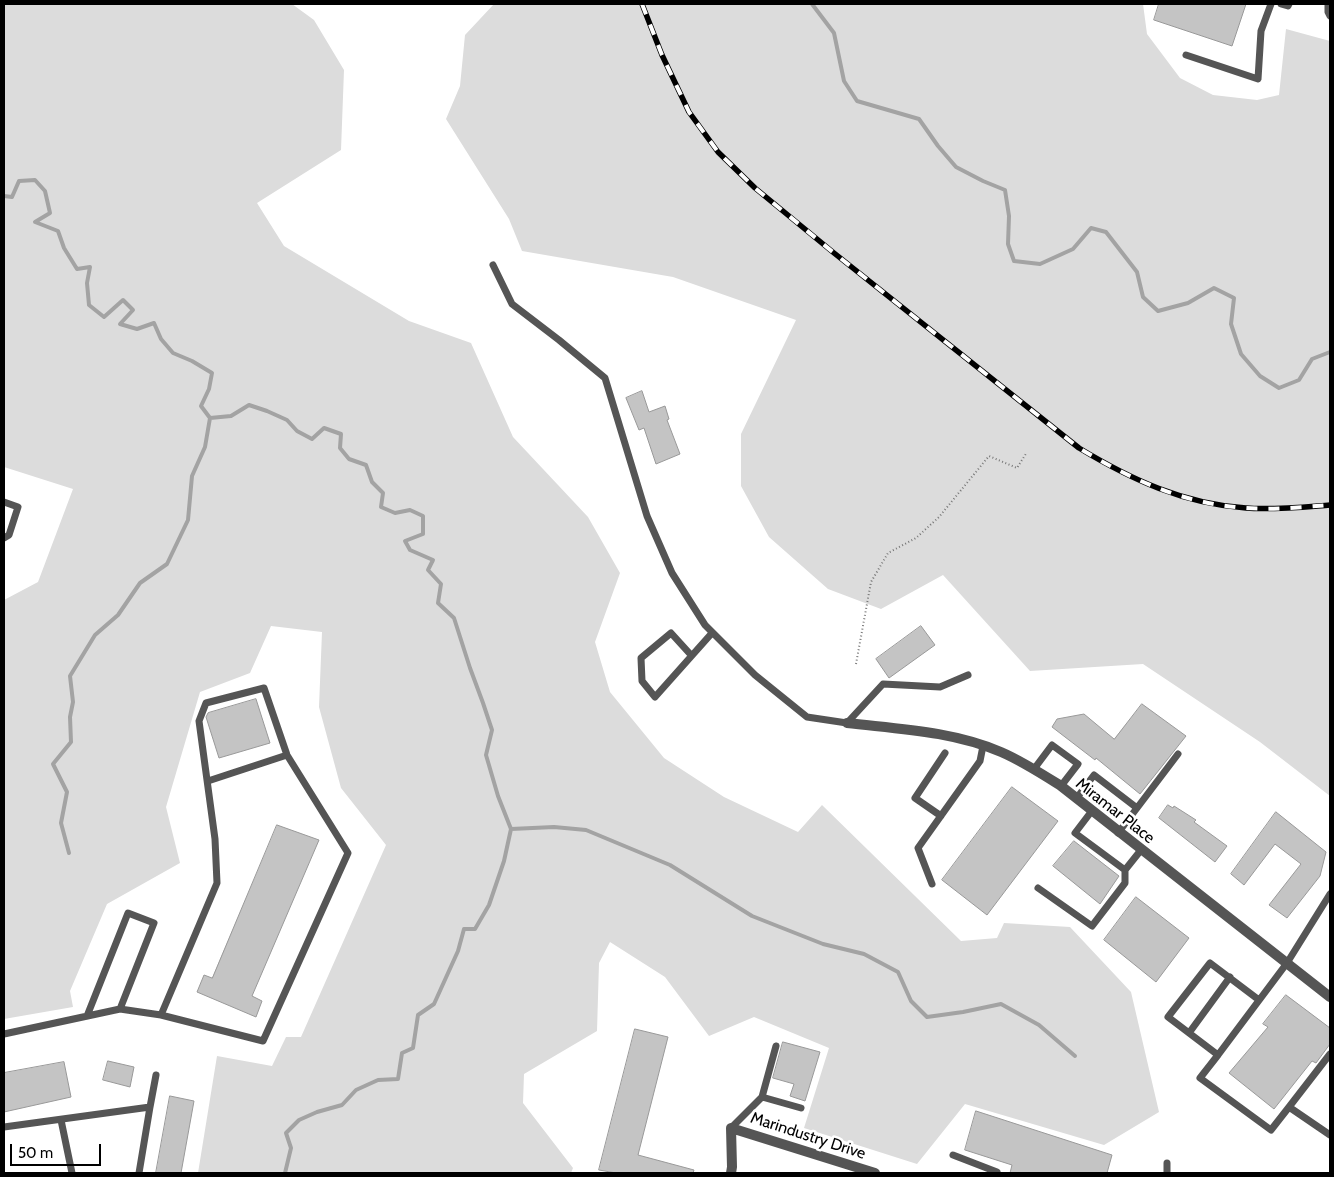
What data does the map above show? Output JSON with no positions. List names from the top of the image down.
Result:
{
  "streets": {
    "street": ["Miramar Place", "Marindustry Drive"]
  },
  "scale_bar": "50 m"
}
